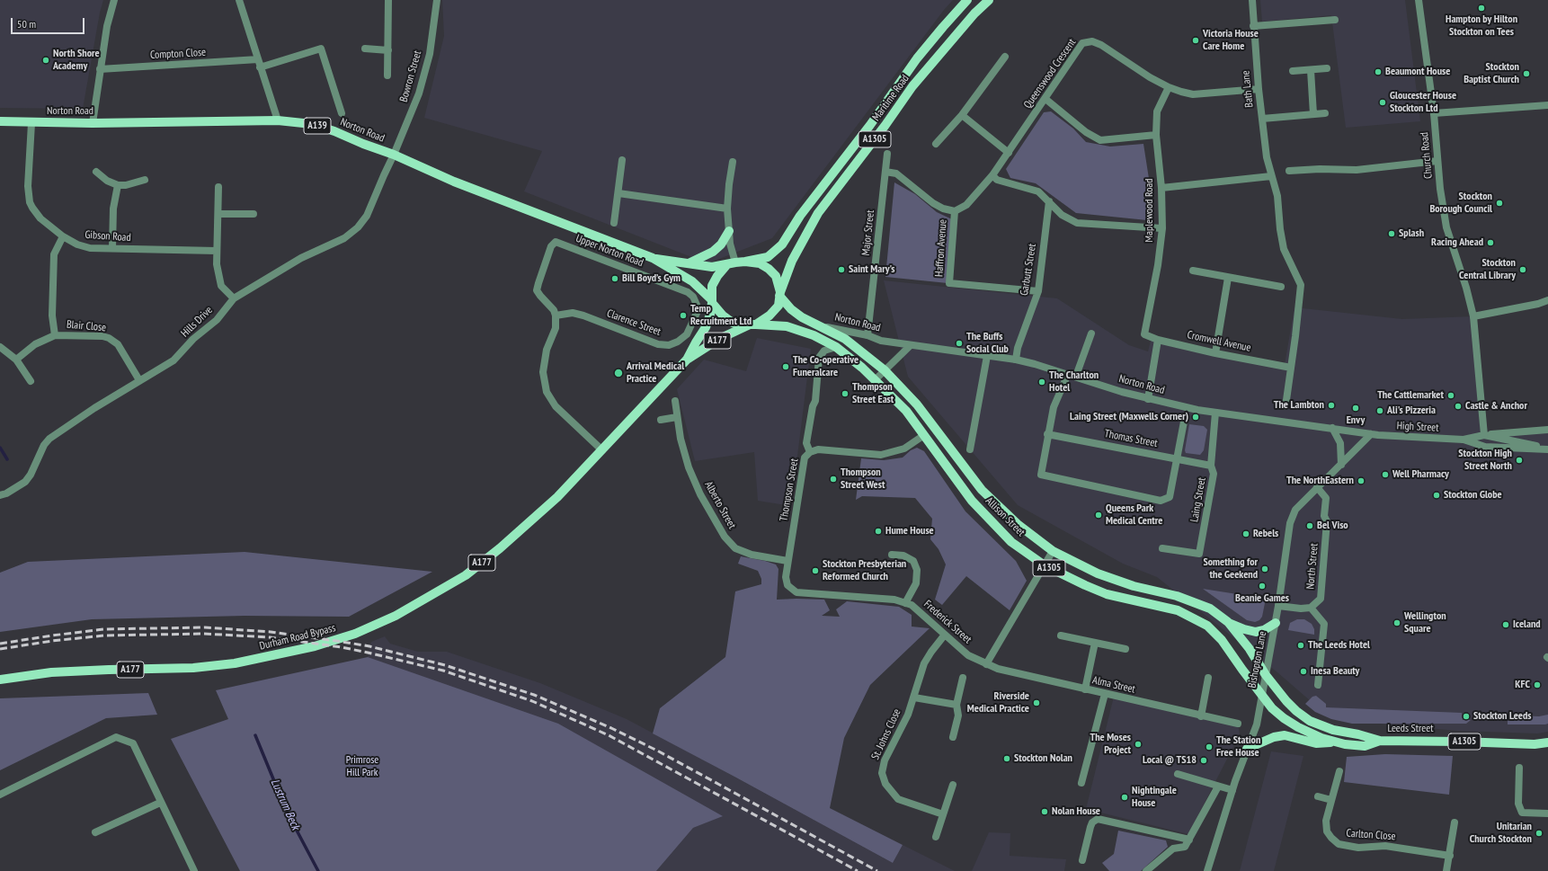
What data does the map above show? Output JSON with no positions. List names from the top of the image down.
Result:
{
  "streets": {
    "main road": [
      "Maritime Road",
      "Norton Road",
      "A139",
      "A1305",
      "A177",
      "Allison Street",
      "Durham Road Bypass",
      "Leeds Street"
    ],
    "street": [
      "Compton Close",
      "Queenswood Crescent",
      "Bowron Street",
      "Bath Lane",
      "Church Road",
      "Maplewood Road",
      "Major Street",
      "Gibson Road",
      "Haffron Avenue",
      "Upper Norton Road",
      "Garbutt Street",
      "Hills Drive",
      "Clarence Street",
      "Blair Close",
      "Cromwell Avenue",
      "High Street",
      "Thomas Street",
      "Thompson Street",
      "Laing Street",
      "Alberto Street",
      "North Street",
      "Frederick Street",
      "Bishopton Lane",
      "Alma Street",
      "St. Johns Close",
      "Carlton Close"
    ]
  },
  "crossings": [
    ["Queenswood Crescent", "Bath Lane"],
    ["Queenswood Crescent", "Maplewood Road"],
    ["Queenswood Crescent", "Haffron Avenue"],
    ["Bowron Street", "Norton Road"],
    ["Bowron Street", "Hills Drive"],
    ["Bath Lane", "Cromwell Avenue"],
    ["Maritime Road", "Norton Road"],
    ["Maritime Road", "A177"],
    ["Maritime Road", "Allison Street"],
    ["Norton Road", "Major Street"],
    ["Norton Road", "Gibson Road"],
    ["Norton Road", "Garbutt Street"],
    ["Norton Road", "Hills Drive"],
    ["Norton Road", "A177"],
    ["Norton Road", "High Street"],
    ["Norton Road", "Laing Street"],
    ["Norton Road", "Allison Street"],
    ["Norton Road", "Bishopton Lane"],
    ["A1305", "Bishopton Lane"],
    ["A1305", "Leeds Street"],
    ["Church Road", "High Street"],
    ["Maplewood Road", "Cromwell Avenue"],
    ["Haffron Avenue", "Garbutt Street"],
    ["Upper Norton Road", "Clarence Street"],
    ["Hills Drive", "Blair Close"],
    ["A177", "Allison Street"],
    ["A177", "Durham Road Bypass"],
    ["High Street", "Bishopton Lane"],
    ["Thomas Street", "Laing Street"],
    ["Thompson Street", "Alberto Street"],
    ["Thompson Street", "Allison Street"],
    ["Thompson Street", "Frederick Street"],
    ["Allison Street", "Bishopton Lane"],
    ["Allison Street", "Leeds Street"],
    ["North Street", "Bishopton Lane"],
    ["Frederick Street", "Alma Street"],
    ["Frederick Street", "St. Johns Close"],
    ["Bishopton Lane", "Leeds Street"]
  ],
  "water": ["Lustrum Beck"],
  "parks": ["Primrose Hill Park"],
  "places": [
    "Hampton by Hilton Stockton on Tees",
    "Victoria House Care Home",
    "North Shore Academy",
    "Beaumont House",
    "Stockton Baptist Church",
    "Gloucester House Stockton Ltd",
    "Stockton Borough Council",
    "Splash",
    "Racing Ahead",
    "Saint Mary's",
    "Stockton Central Library",
    "Bill Boyd’s Gym",
    "Temp Recruitment Ltd",
    "The Buffs Social Club",
    "The Co-operative Funeralcare",
    "Arrival Medical Practice",
    "The Charlton Hotel",
    "Thompson Street East",
    "The Cattlemarket",
    "The Lambton",
    "Castle & Anchor",
    "Envy",
    "Ali's Pizzeria",
    "Laing Street (Maxwells Corner)",
    "Stockton High Street North",
    "Well Pharmacy",
    "Thompson Street West",
    "The NorthEastern",
    "Stockton Globe",
    "Queens Park Medical Centre",
    "Bel Viso",
    "Hume House",
    "Rebels",
    "Something for the Geekend",
    "Stockton Presbyterian Reformed Church",
    "Beanie Games",
    "Wellington Square",
    "Iceland",
    "The Leeds Hotel",
    "Inesa Beauty",
    "KFC",
    "Riverside Medical Practice",
    "Stockton Leeds",
    "The Moses Project",
    "The Station Free House",
    "Stockton Nolan",
    "Local @ TS18",
    "Nightingale House",
    "Nolan House",
    "Unitarian Church Stockton"
  ],
  "scale_bar": "50 m"
}
